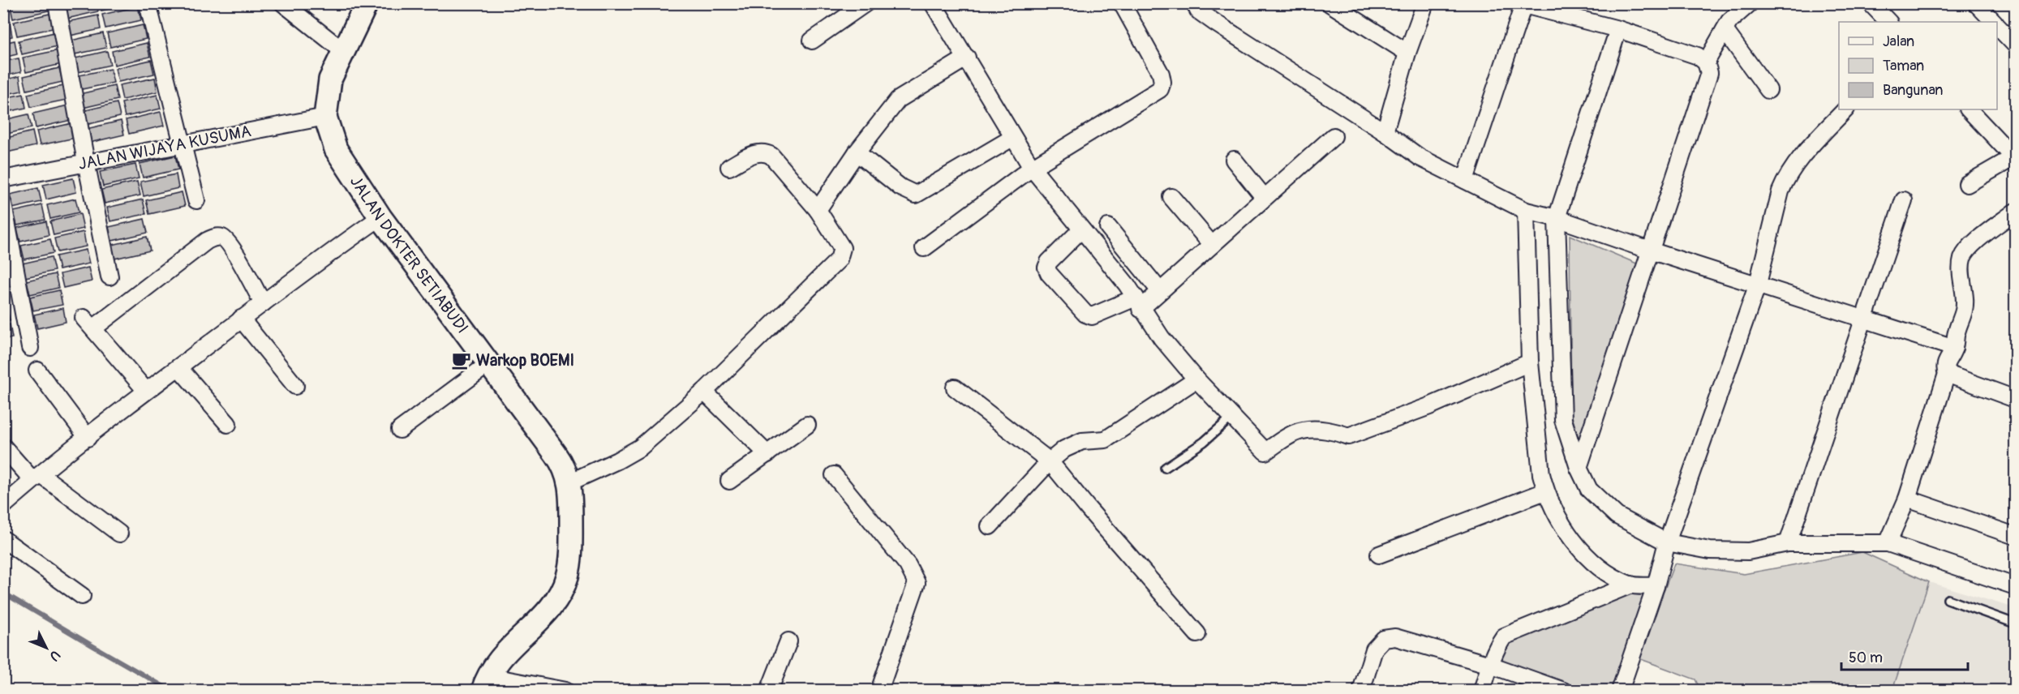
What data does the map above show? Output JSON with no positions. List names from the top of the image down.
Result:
{
  "streets": {
    "main road": ["JALAN DOKTER SETIABUDI"],
    "street": ["JALAN WIJAYA KUSUMA"]
  },
  "crossings": [
    ["JALAN WIJAYA KUSUMA", "JALAN DOKTER SETIABUDI"]
  ],
  "places": {
    "cafe": ["Warkop BOEMI"]
  },
  "legend": ["Jalan", "Taman", "Bangunan"],
  "scale_bar": "50 m",
  "north": "bottom right"
}
